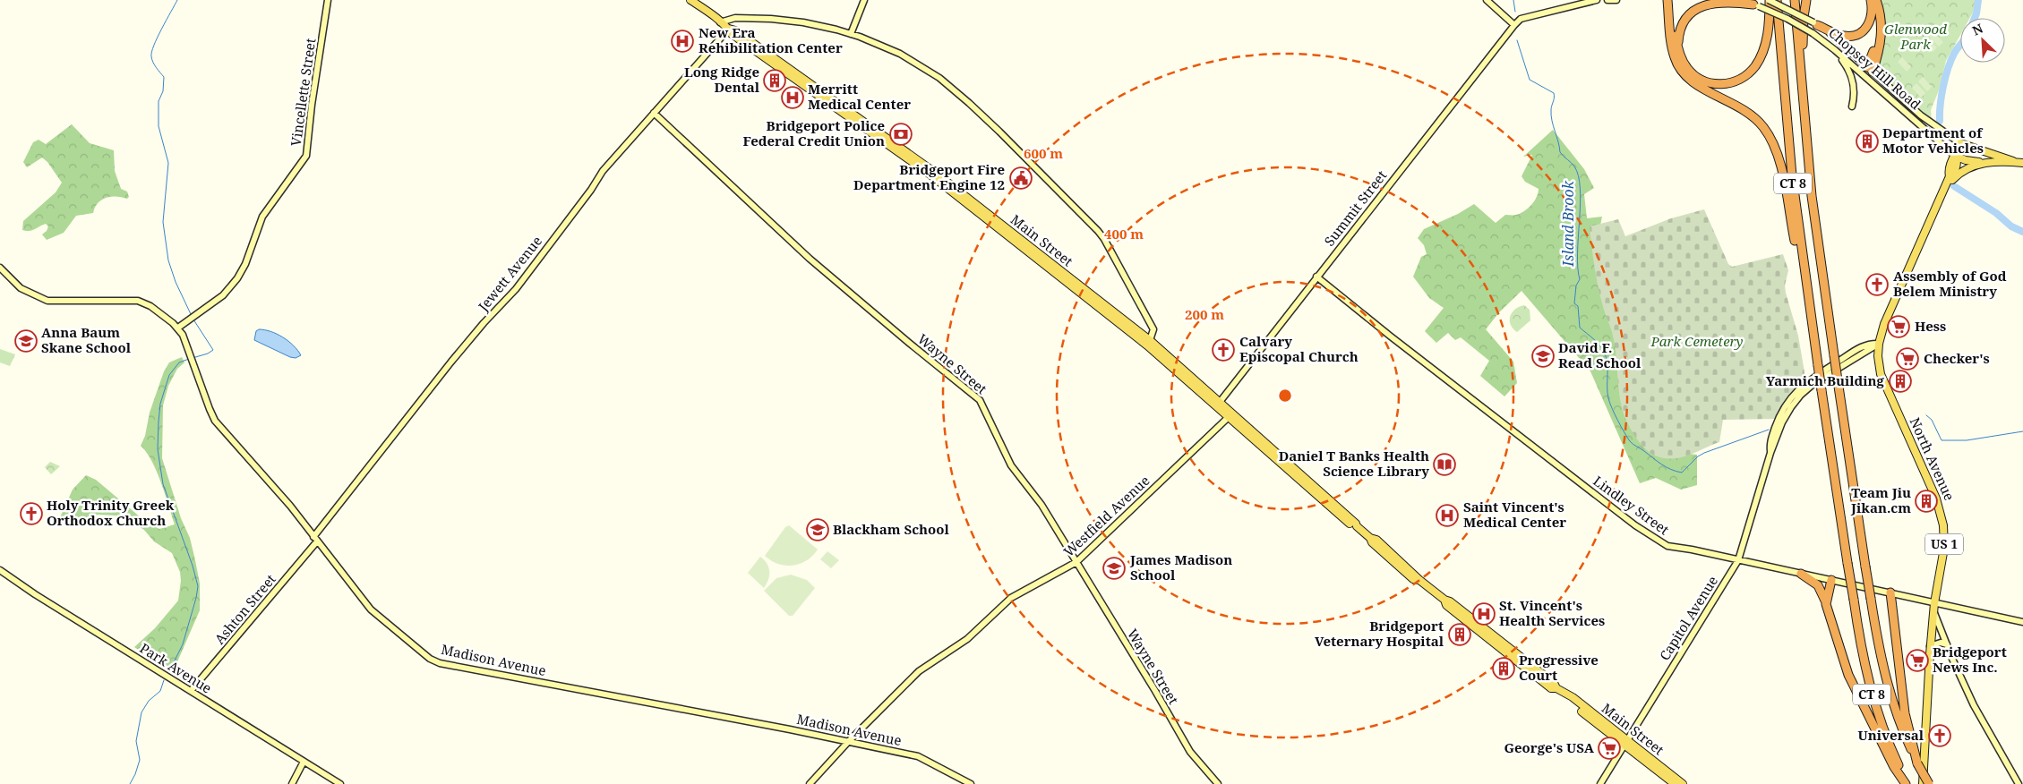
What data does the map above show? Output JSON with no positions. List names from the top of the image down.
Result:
{
  "streets": {
    "highway": ["CT 8"],
    "main road": [
      "Chopsey Hill Road",
      "Vincellette Street",
      "Summit Street",
      "Main Street",
      "Jewett Avenue",
      "Wayne Street",
      "North Avenue",
      "Lindley Street",
      "Westfield Avenue",
      "US 1",
      "Ashton Street",
      "Capitol Avenue",
      "Madison Avenue",
      "Park Avenue"
    ]
  },
  "crossings": [
    ["Chopsey Hill Road", "US 1"],
    ["Vincellette Street", "Madison Avenue"],
    ["Summit Street", "Main Street"],
    ["Summit Street", "Lindley Street"],
    ["Main Street", "Jewett Avenue"],
    ["Main Street", "Westfield Avenue"],
    ["Main Street", "Capitol Avenue"],
    ["Jewett Avenue", "Wayne Street"],
    ["Jewett Avenue", "Ashton Street"],
    ["Jewett Avenue", "Madison Avenue"],
    ["Wayne Street", "Westfield Avenue"],
    ["North Avenue", "Lindley Street"],
    ["North Avenue", "US 1"],
    ["North Avenue", "Capitol Avenue"],
    ["Lindley Street", "Capitol Avenue"],
    ["Westfield Avenue", "Madison Avenue"],
    ["Ashton Street", "Madison Avenue"],
    ["Ashton Street", "Park Avenue"]
  ],
  "water": ["Island Brook"],
  "parks": ["Glenwood Park", "Park Cemetery"],
  "places": {
    "hospital": [
      "New Era Rehibilitation Center",
      "Merritt Medical Center",
      "Saint Vincent's Medical Center",
      "St. Vincent's Health Services"
    ],
    "building": [
      "Long Ridge Dental",
      "Department of Motor Vehicles",
      "Yarmich Building",
      "Team Jiu Jikan.cm",
      "Bridgeport Veternary Hospital",
      "Progressive Court"
    ],
    "bank": ["Bridgeport Police Federal Credit Union"],
    "public building": ["Bridgeport Fire Department Engine 12"],
    "church": [
      "Assembly of God Belem Ministry",
      "Calvary Episcopal Church",
      "Holy Trinity Greek Orthodox Church",
      "Universal"
    ],
    "supermarket": [
      "Hess",
      "Checker's",
      "Bridgeport News Inc.",
      "George's USA"
    ],
    "school or university": [
      "Anna Baum Skane School",
      "David F. Read School",
      "Blackham School",
      "James Madison School"
    ],
    "library": ["Daniel T Banks Health Science Library"]
  },
  "north": "top left",
  "rings": ["600 m", "400 m", "200 m"]
}
